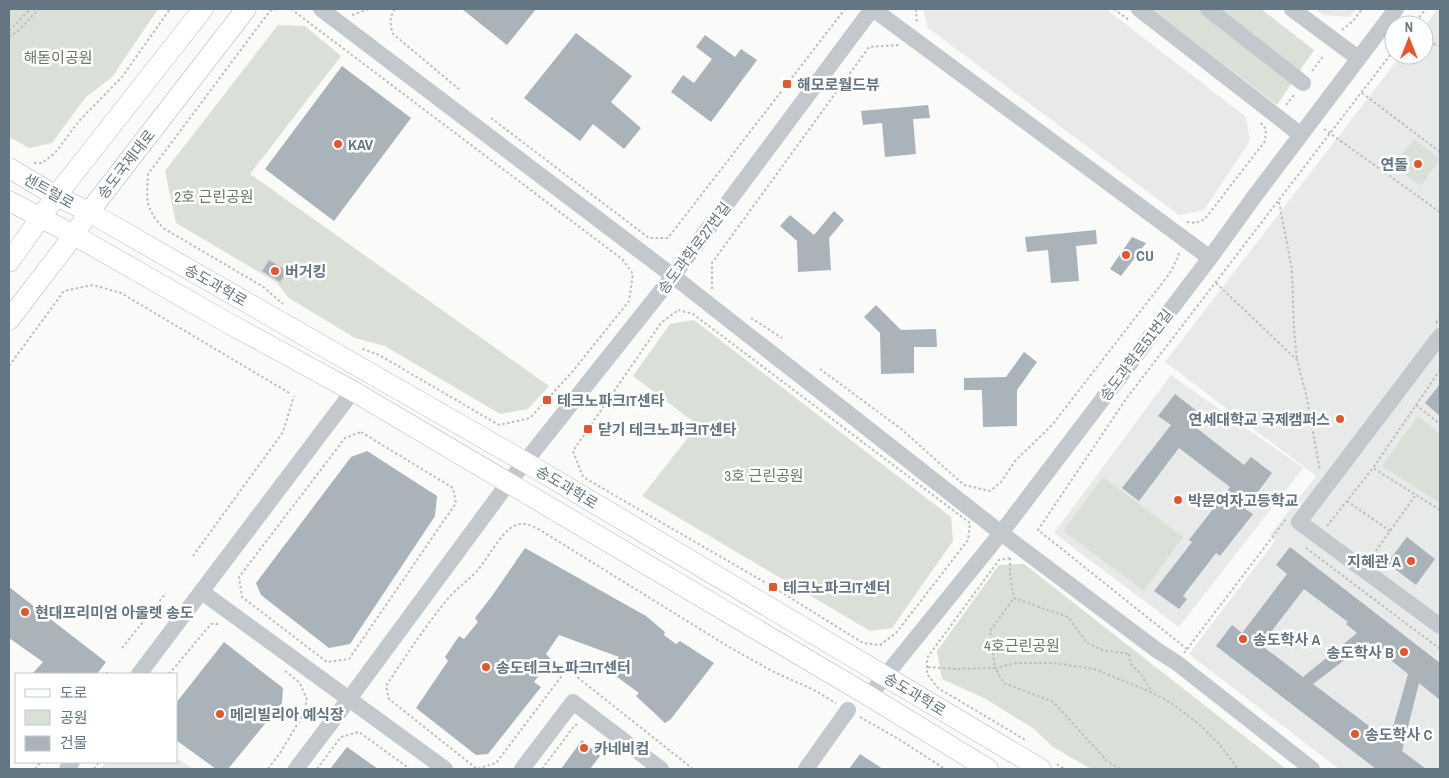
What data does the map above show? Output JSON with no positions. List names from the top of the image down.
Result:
{
  "streets": {
    "main road": ["송도국제대로", "센트럴로", "송도과학로"],
    "street": ["송도과학로27번길", "송도과학로51번길"]
  },
  "crossings": [
    ["송도국제대로", "센트럴로"],
    ["송도국제대로", "송도과학로"],
    ["센트럴로", "송도과학로"],
    ["송도과학로27번길", "송도과학로"],
    ["송도과학로", "송도과학로51번길"]
  ],
  "parks": [
    "해돋이공원",
    "2호 근린공원",
    "3호 근린공원",
    "4호근린공원"
  ],
  "places": {
    "transit": [
      "해모로월드뷰",
      "테크노파크IT센타",
      "닫기 테크노파크IT센타",
      "테크노파크IT센터"
    ],
    "other": [
      "KAV",
      "연돌",
      "CU",
      "버거킹",
      "연세대학교 국제캠퍼스",
      "박문여자고등학교",
      "지혜관 A",
      "현대프리미엄 아울렛 송도",
      "송도학사 A",
      "송도학사 B",
      "송도테크노파크IT센터",
      "메리빌리아 예식장",
      "송도학사 C",
      "카네비컴"
    ]
  },
  "legend": ["도로", "공원", "건물"],
  "north": "top"
}
